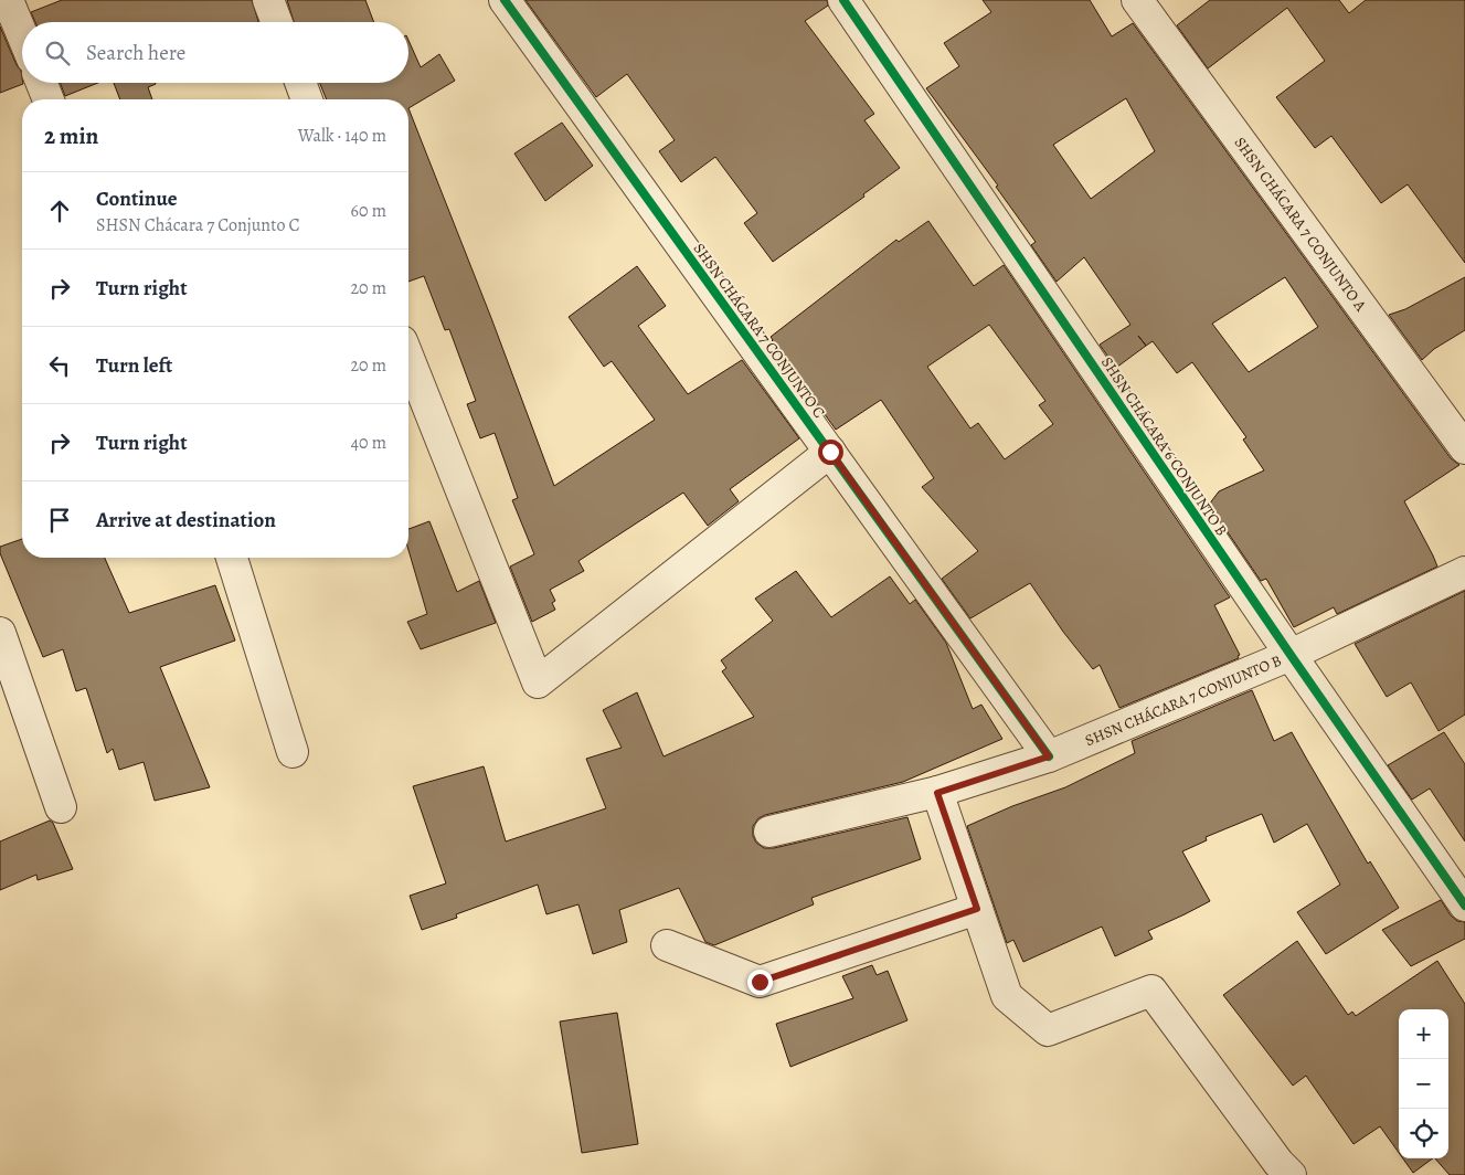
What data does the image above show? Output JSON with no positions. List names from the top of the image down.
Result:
{
  "streets": {
    "street": [
      "SHSN CHÁCARA 7 CONJUNTO A",
      "SHSN CHÁCARA 7 CONJUNTO C",
      "SHSN CHÁCARA 6 CONJUNTO B",
      "SHSN CHÁCARA 7 CONJUNTO B"
    ]
  },
  "crossings": [
    ["SHSN CHÁCARA 7 CONJUNTO C", "SHSN CHÁCARA 7 CONJUNTO B"],
    ["SHSN CHÁCARA 6 CONJUNTO B", "SHSN CHÁCARA 7 CONJUNTO B"]
  ],
  "page": {
    "search": "Search here",
    "heading": ["2 min", "Walk · 140 m"],
    "list": [
      ["Continue", "SHSN Chácara 7 Conjunto C", "60 m"],
      ["Turn right", "20 m"],
      ["Turn left", "20 m"],
      ["Turn right", "40 m"],
      "Arrive at destination"
    ],
    "map_buttons": ["+", "−"]
  }
}
